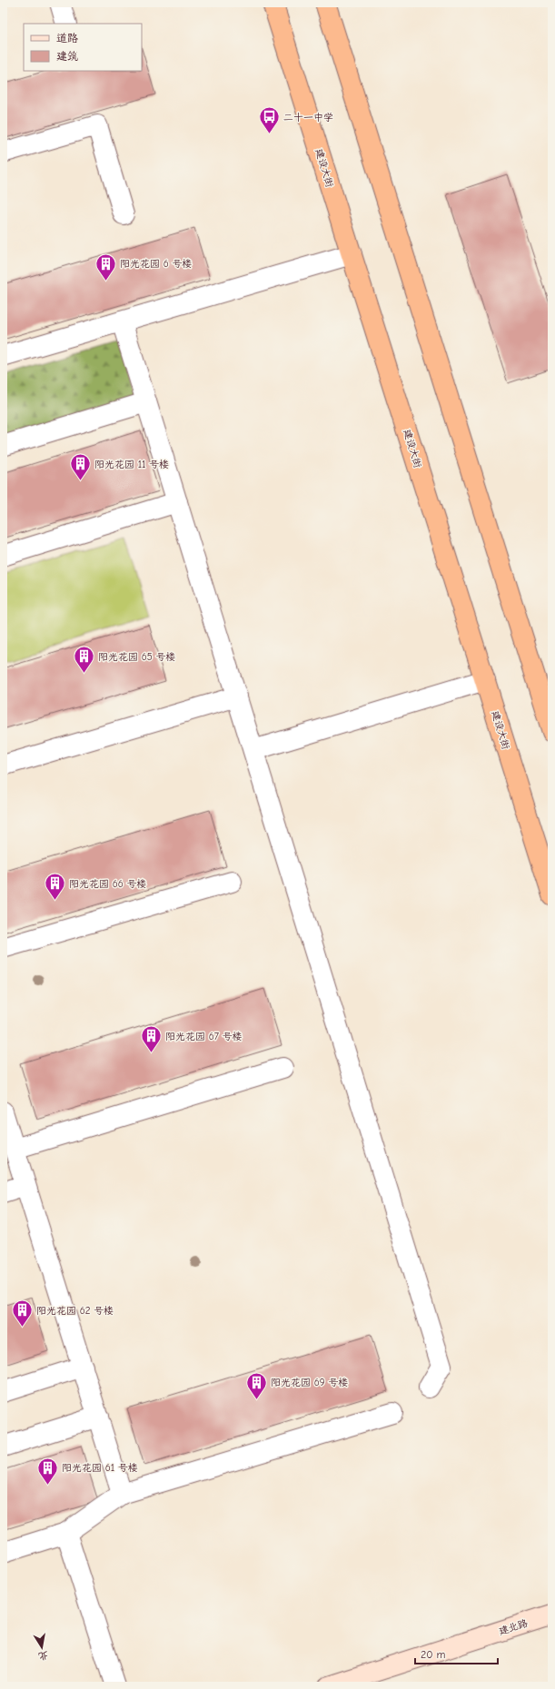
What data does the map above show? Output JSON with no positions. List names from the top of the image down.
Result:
{
  "streets": {
    "highway": ["建设大街"],
    "street": ["建北路"]
  },
  "places": {
    "bus stop": ["二十一中学"],
    "building": [
      "阳光花园 6 号楼",
      "阳光花园 11 号楼",
      "阳光花园 65 号楼",
      "阳光花园 66 号楼",
      "阳光花园 67 号楼",
      "阳光花园 62 号楼",
      "阳光花园 69 号楼",
      "阳光花园 61 号楼"
    ]
  },
  "legend": ["道路", "建筑"],
  "scale_bar": "20 m",
  "north": "bottom"
}
